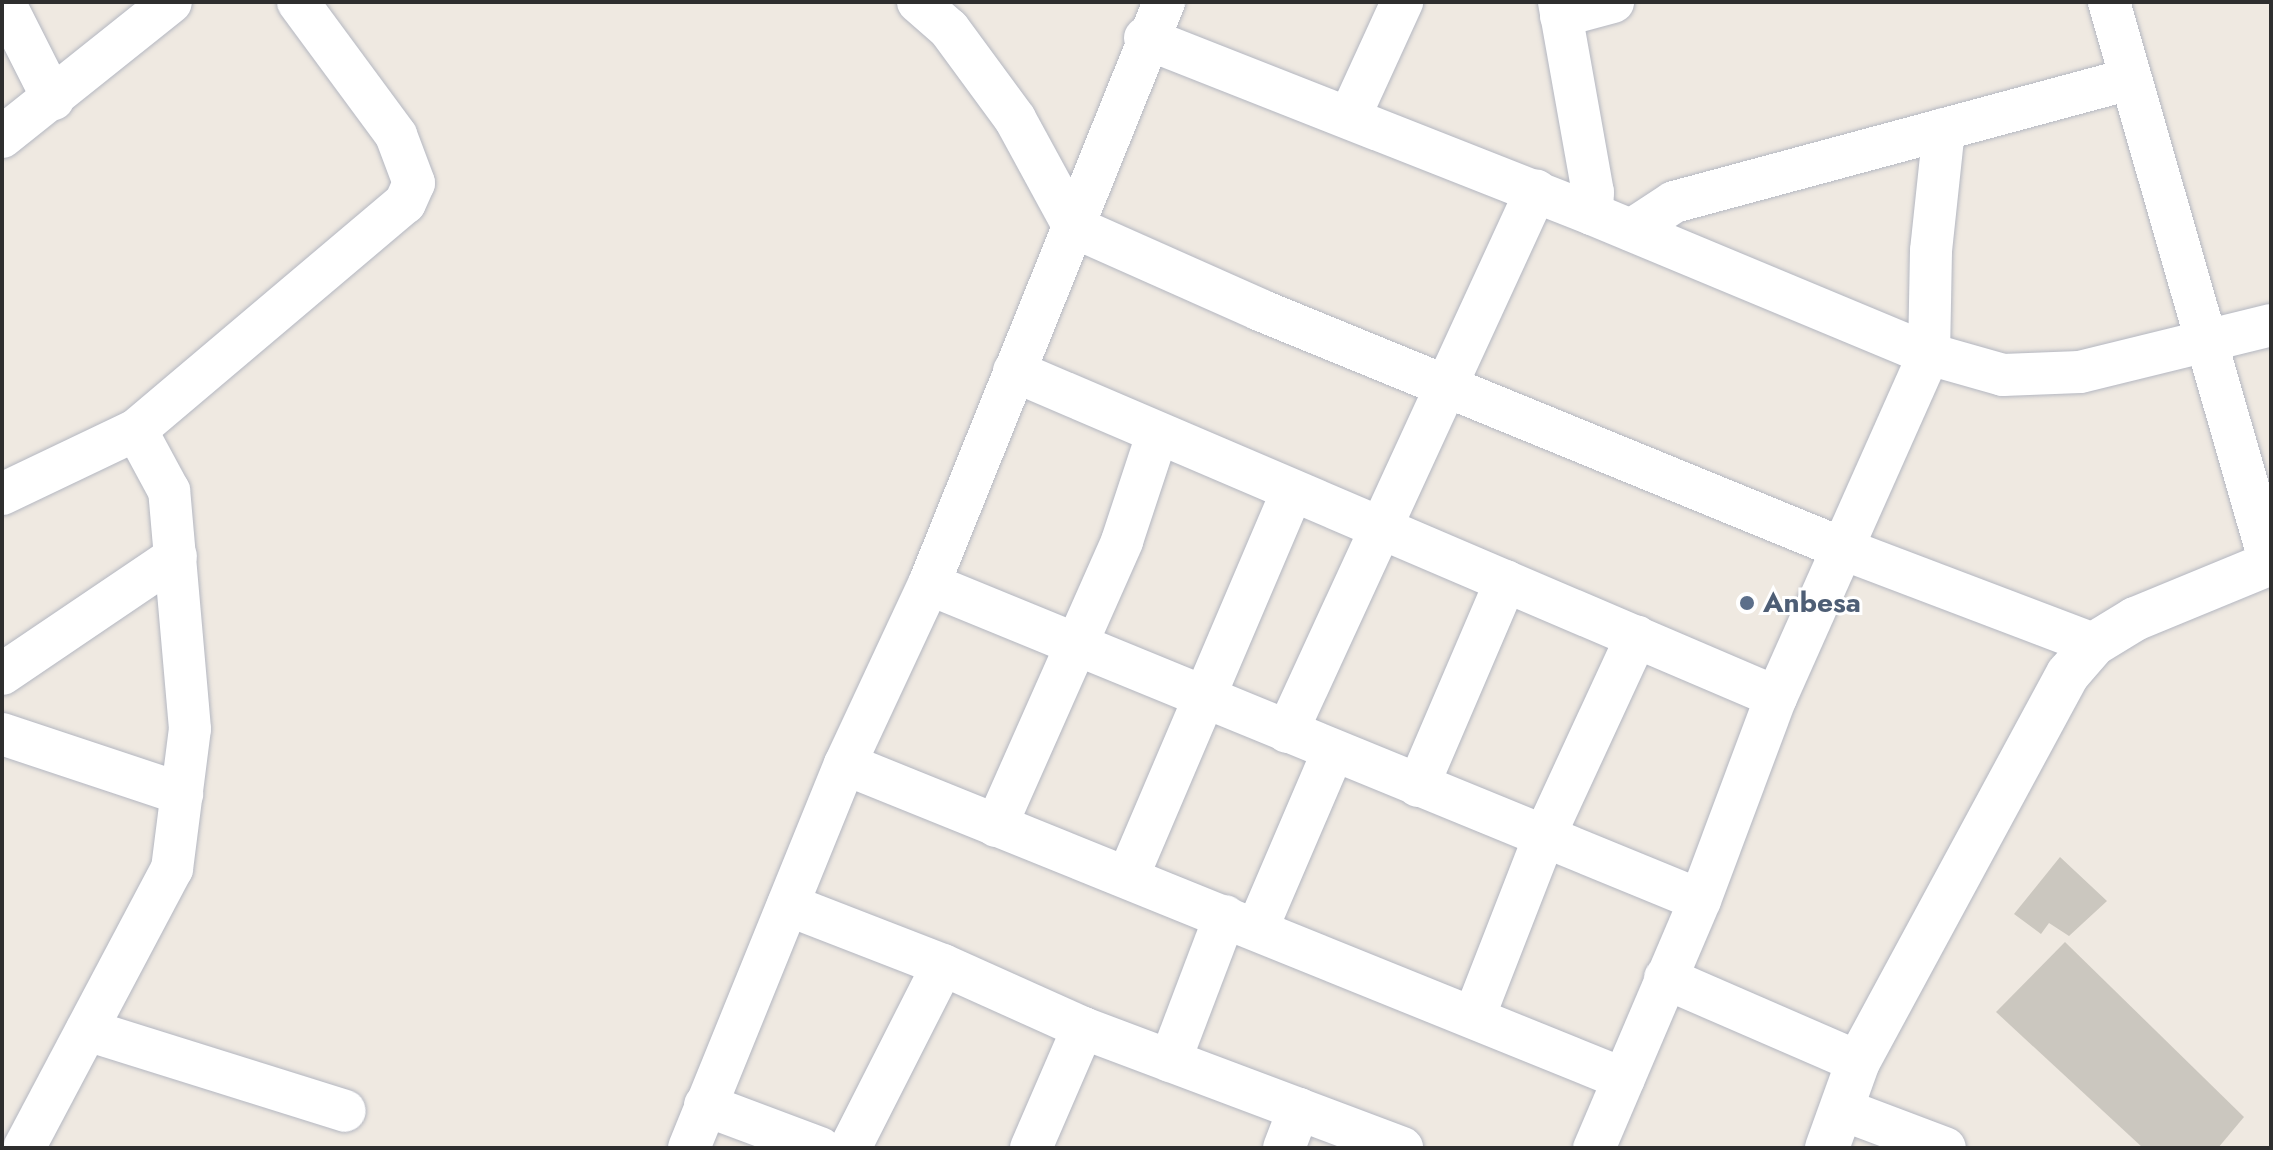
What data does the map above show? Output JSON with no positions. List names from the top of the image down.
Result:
{
  "places": ["Anbesa"]
}
